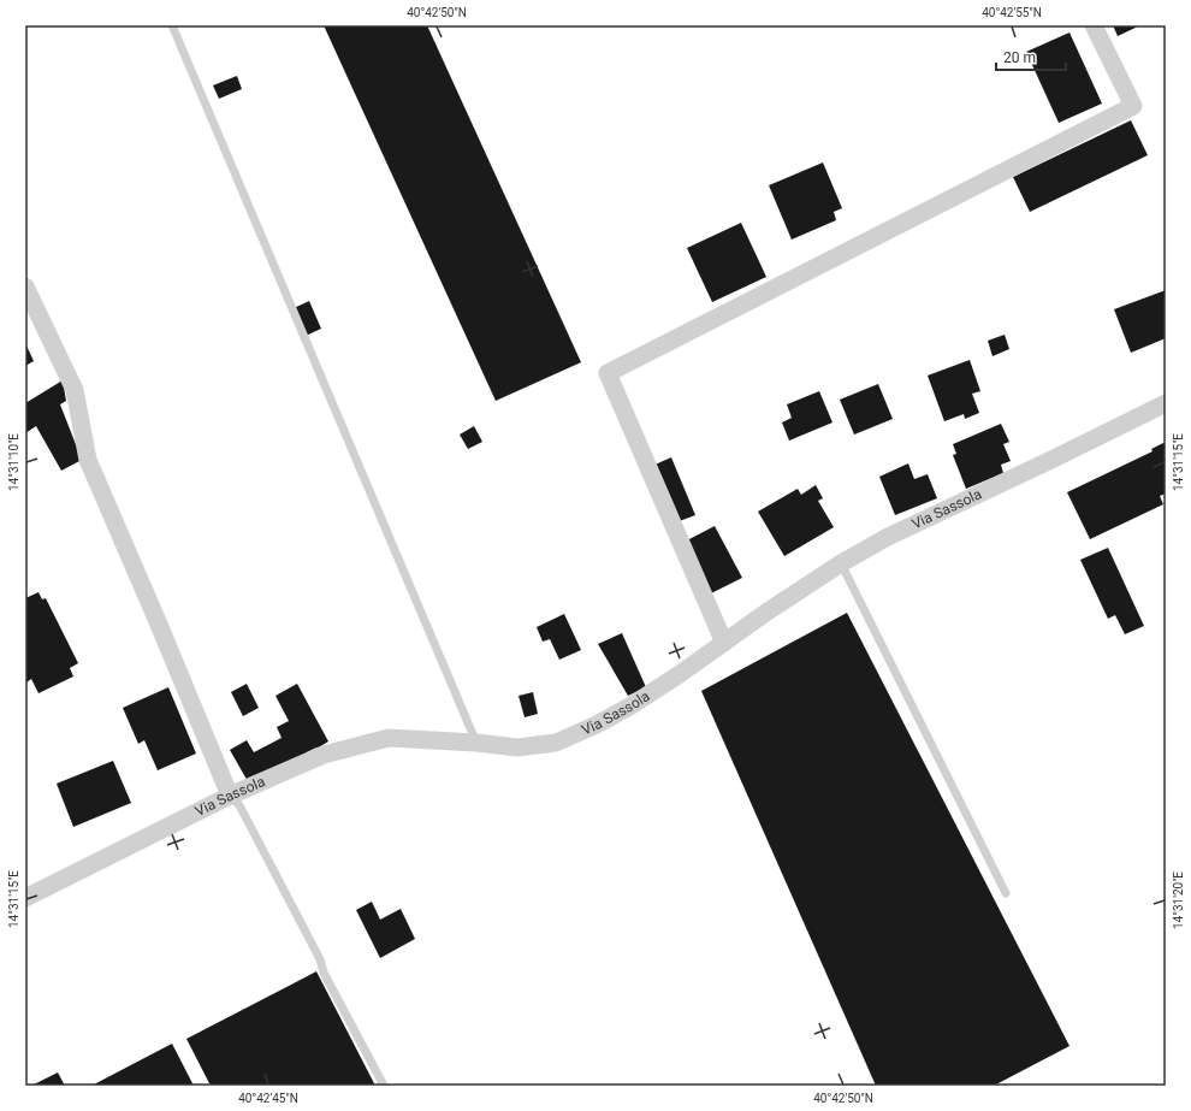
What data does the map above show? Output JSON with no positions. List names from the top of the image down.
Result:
{
  "streets": {
    "street": ["Via Sassola"]
  },
  "scale_bar": "20 m",
  "coordinates": [
    "40°42'50\"N",
    "40°42'55\"N",
    "14°31'10\"E",
    "14°31'15\"E",
    "14°31'20\"E",
    "40°42'45\"N"
  ]
}
